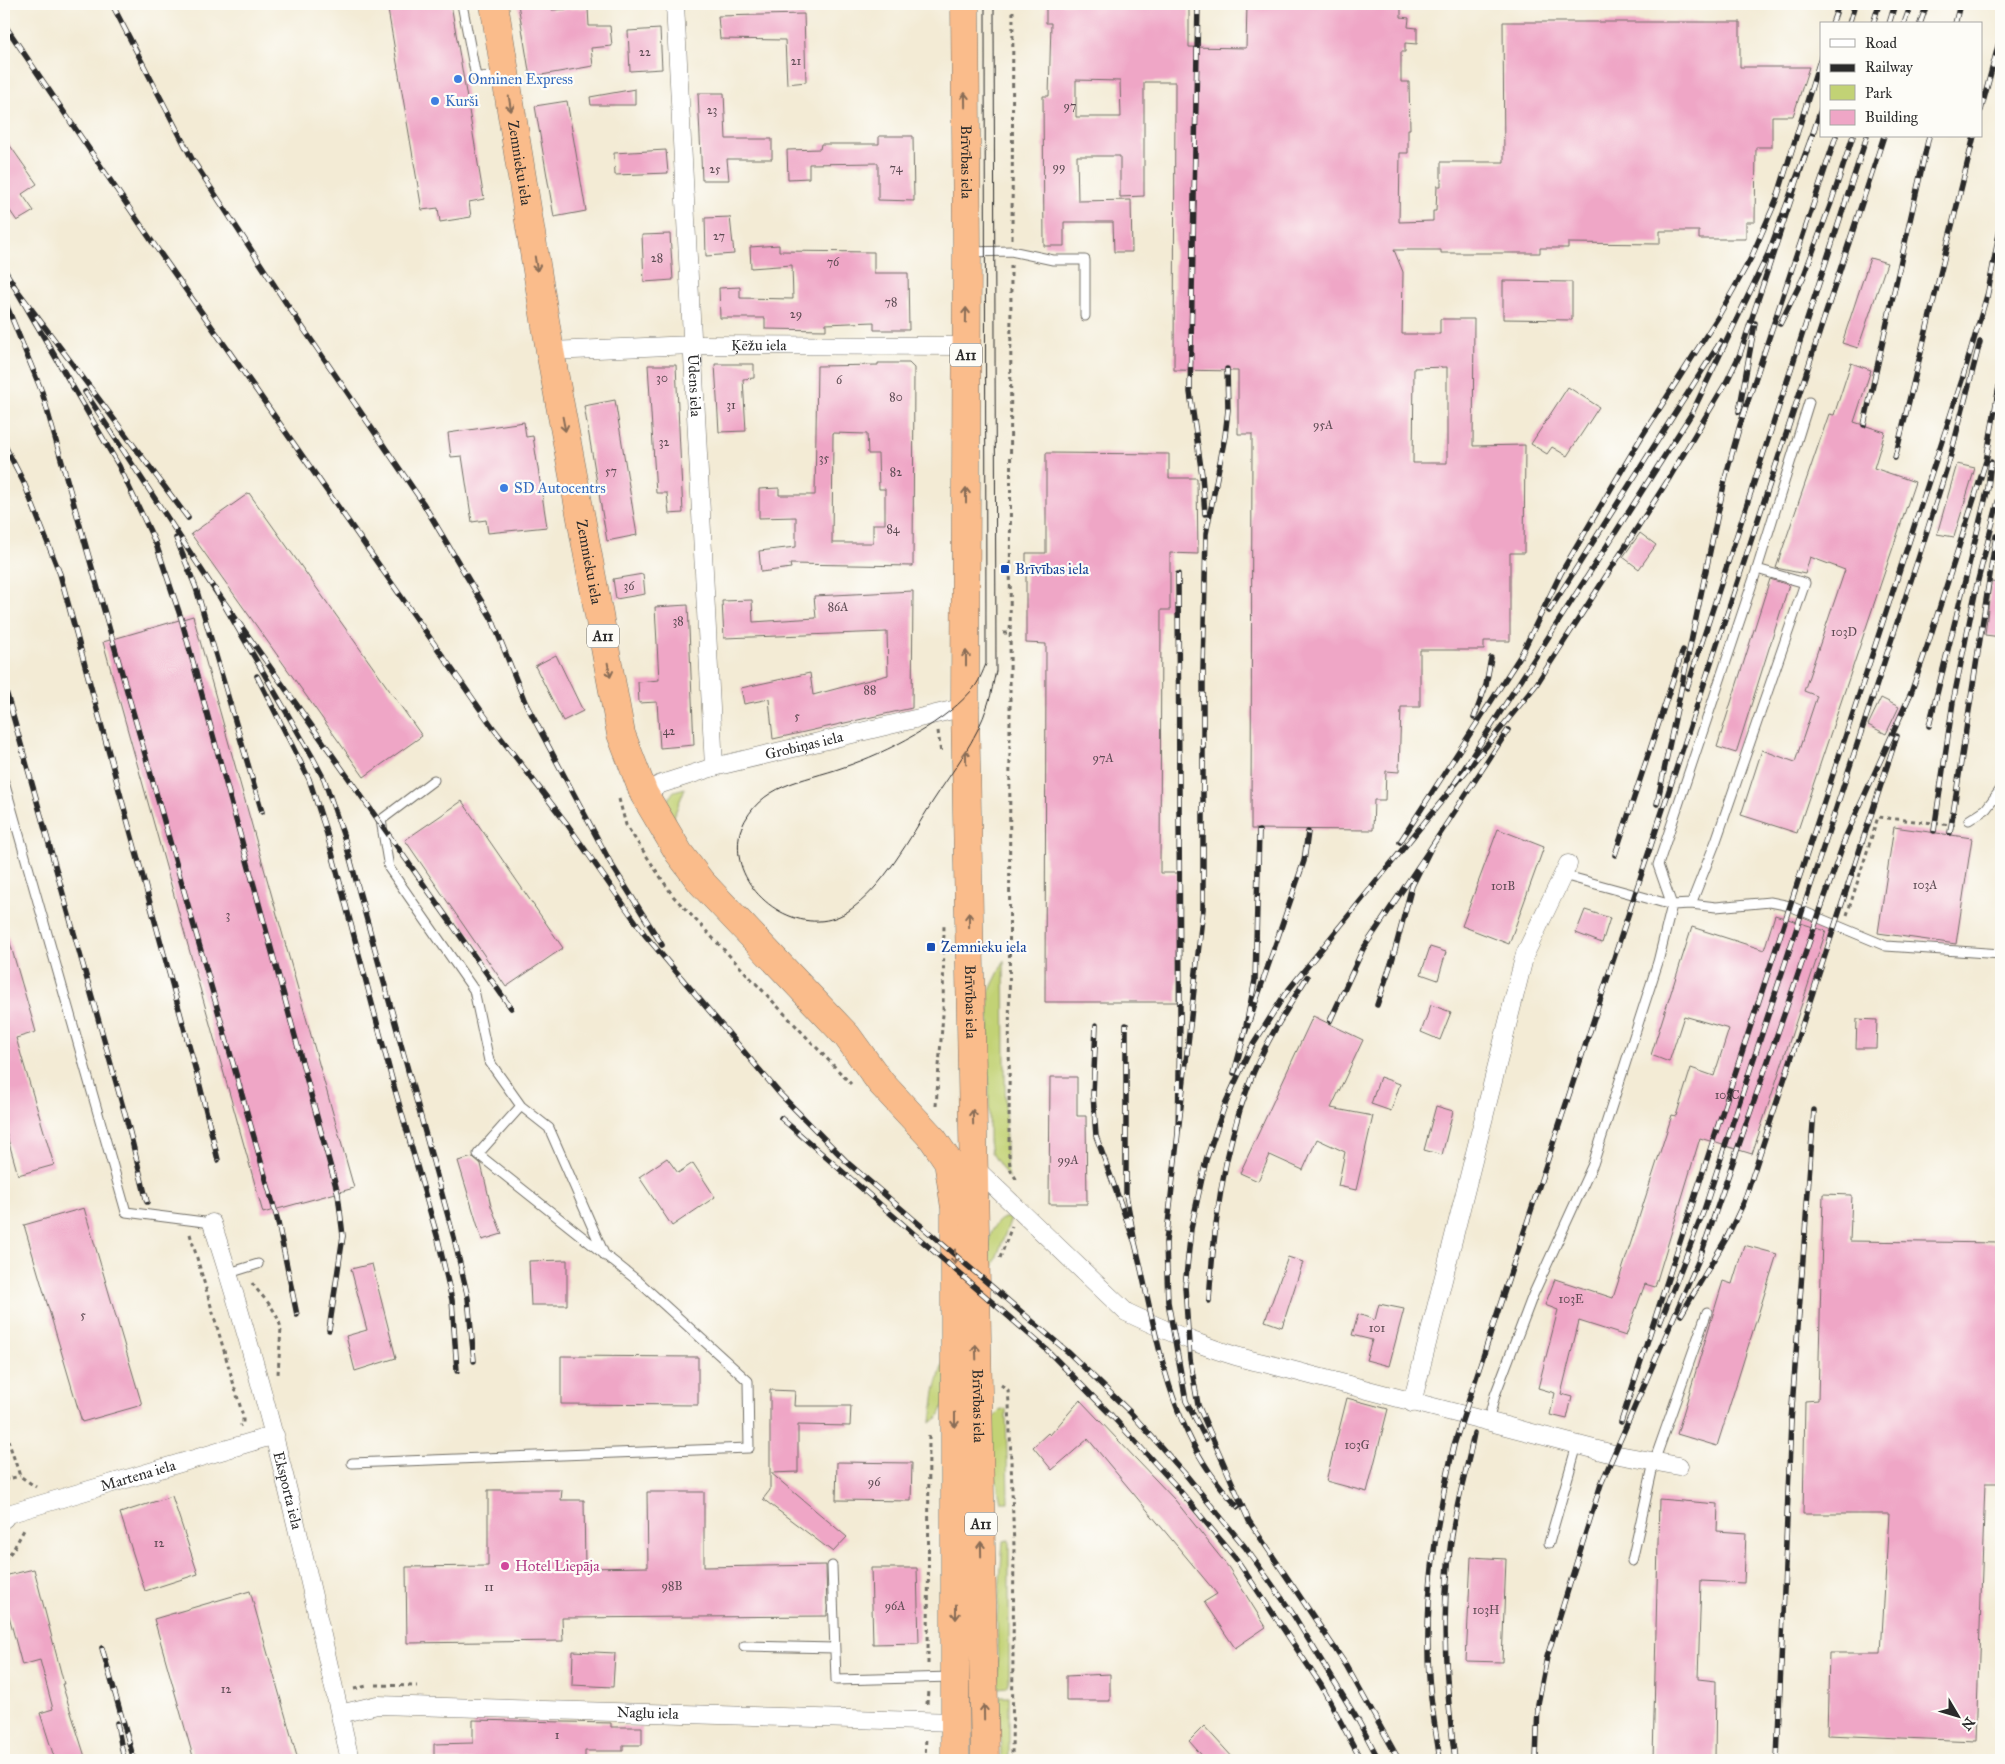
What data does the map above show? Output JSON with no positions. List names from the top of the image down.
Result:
{
  "streets": {
    "highway": ["Brīvības iela", "Zemnieku iela", "A11"],
    "street": [
      "Ķēžu iela",
      "Ūdens iela",
      "Grobiņas iela",
      "Martena iela",
      "Eksporta iela",
      "Naglu iela"
    ]
  },
  "crossings": [
    ["Brīvības iela", "Zemnieku iela"],
    ["Brīvības iela", "Ķēžu iela"],
    ["Brīvības iela", "Grobiņas iela"],
    ["Brīvības iela", "Naglu iela"],
    ["Zemnieku iela", "Ķēžu iela"],
    ["Zemnieku iela", "Grobiņas iela"],
    ["Ķēžu iela", "Ūdens iela"],
    ["Ūdens iela", "Grobiņas iela"],
    ["Martena iela", "Eksporta iela"],
    ["Eksporta iela", "Naglu iela"]
  ],
  "one_way": ["Zemnieku iela"],
  "places": {
    "other": [
      "Onninen Express",
      "Kurši",
      "SD Autocentrs",
      "Hotel Liepāja"
    ],
    "transit": ["Brīvības iela", "Zemnieku iela"]
  },
  "house_numbers": [
    "22",
    "21",
    "97",
    "23",
    "99",
    "74",
    "25",
    "27",
    "28",
    "76",
    "78",
    "29",
    "30",
    "6",
    "80",
    "31",
    "95A",
    "32",
    "35",
    "57",
    "82",
    "84",
    "36",
    "86A",
    "38",
    "103D",
    "88",
    "5",
    "42",
    "97A",
    "103A",
    "101B",
    "3",
    "103C",
    "99A",
    "103E",
    "5",
    "101",
    "103G",
    "96",
    "12",
    "98B",
    "11",
    "96A",
    "103H",
    "12",
    "1"
  ],
  "legend": [
    "Road",
    "Railway",
    "Park",
    "Building"
  ],
  "north": "bottom right"
}
